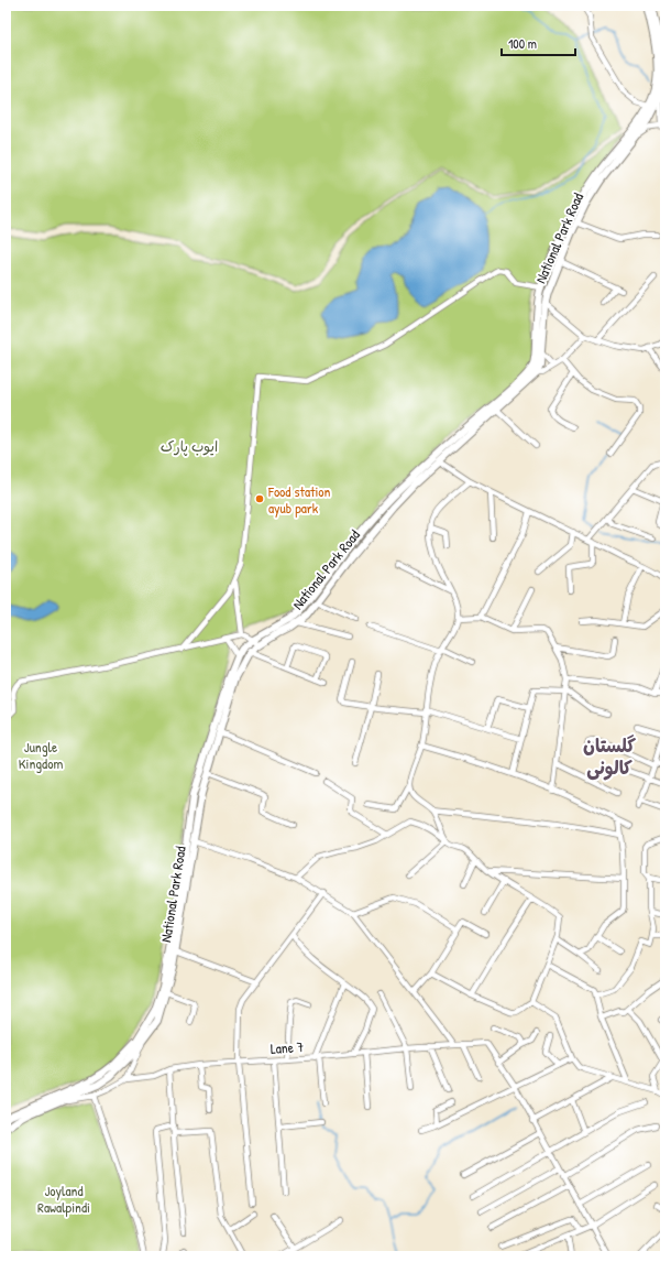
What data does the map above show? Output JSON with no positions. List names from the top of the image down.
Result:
{
  "streets": {
    "main road": ["National Park Road"],
    "street": ["Lane 7"]
  },
  "crossings": [
    ["National Park Road", "Lane 7"]
  ],
  "districts": ["گلستان کالونی"],
  "parks": ["ایوب پارک", "Jungle Kingdom", "Joyland Rawalpindi"],
  "places": ["Food station ayub park"],
  "scale_bar": "100 m"
}
